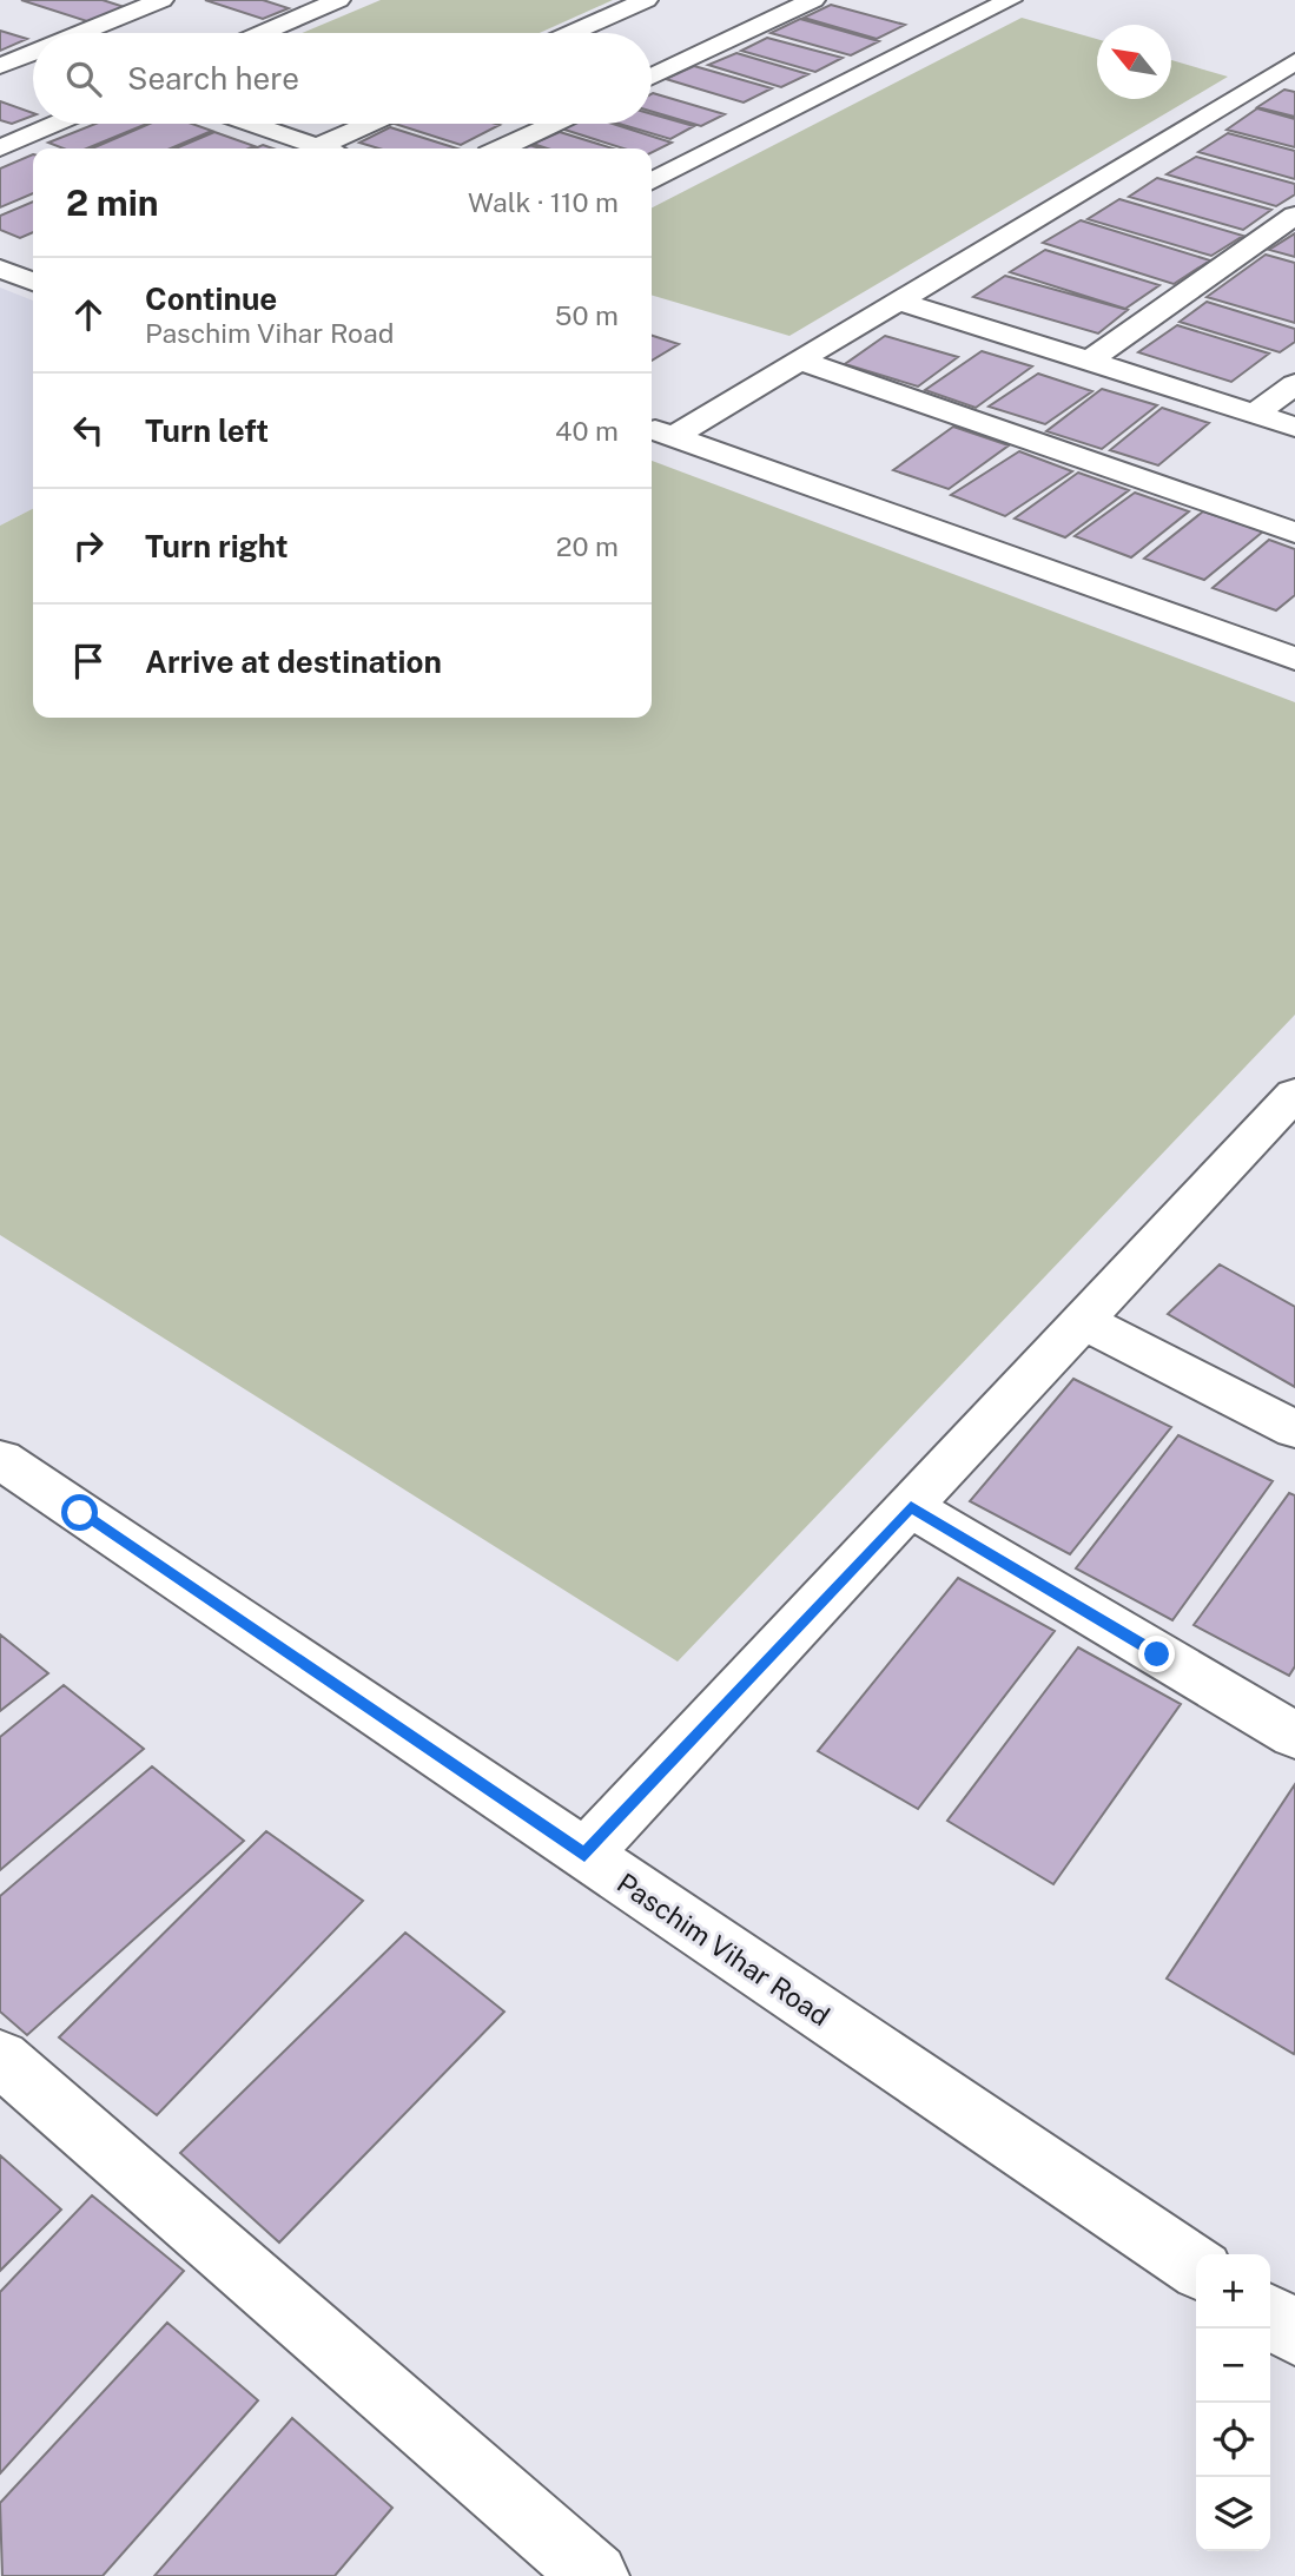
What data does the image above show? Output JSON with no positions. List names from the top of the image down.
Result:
{
  "streets": {
    "street": ["Paschim Vihar Road"]
  },
  "north": "top left",
  "page": {
    "search": "Search here",
    "heading": ["2 min", "Walk · 110 m"],
    "list": [
      ["Continue", "Paschim Vihar Road", "50 m"],
      ["Turn left", "40 m"],
      ["Turn right", "20 m"],
      "Arrive at destination"
    ],
    "map_buttons": ["+", "−"]
  }
}
